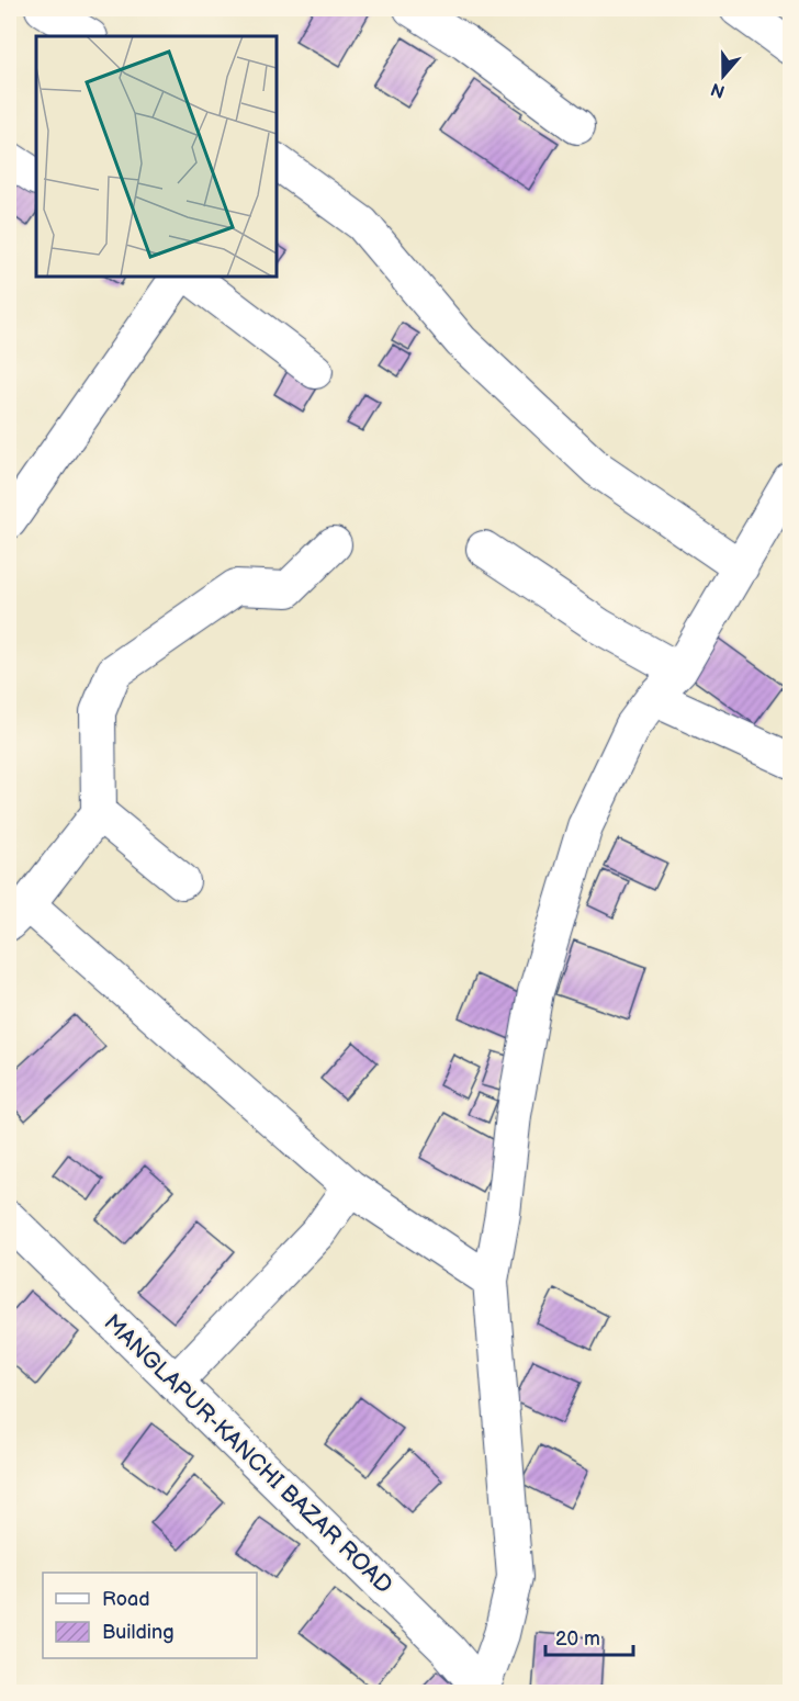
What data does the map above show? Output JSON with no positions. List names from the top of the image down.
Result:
{
  "streets": {
    "street": ["MANGLAPUR-KANCHI BAZAR ROAD"]
  },
  "legend": ["Road", "Building"],
  "scale_bar": "20 m",
  "north": "bottom"
}
